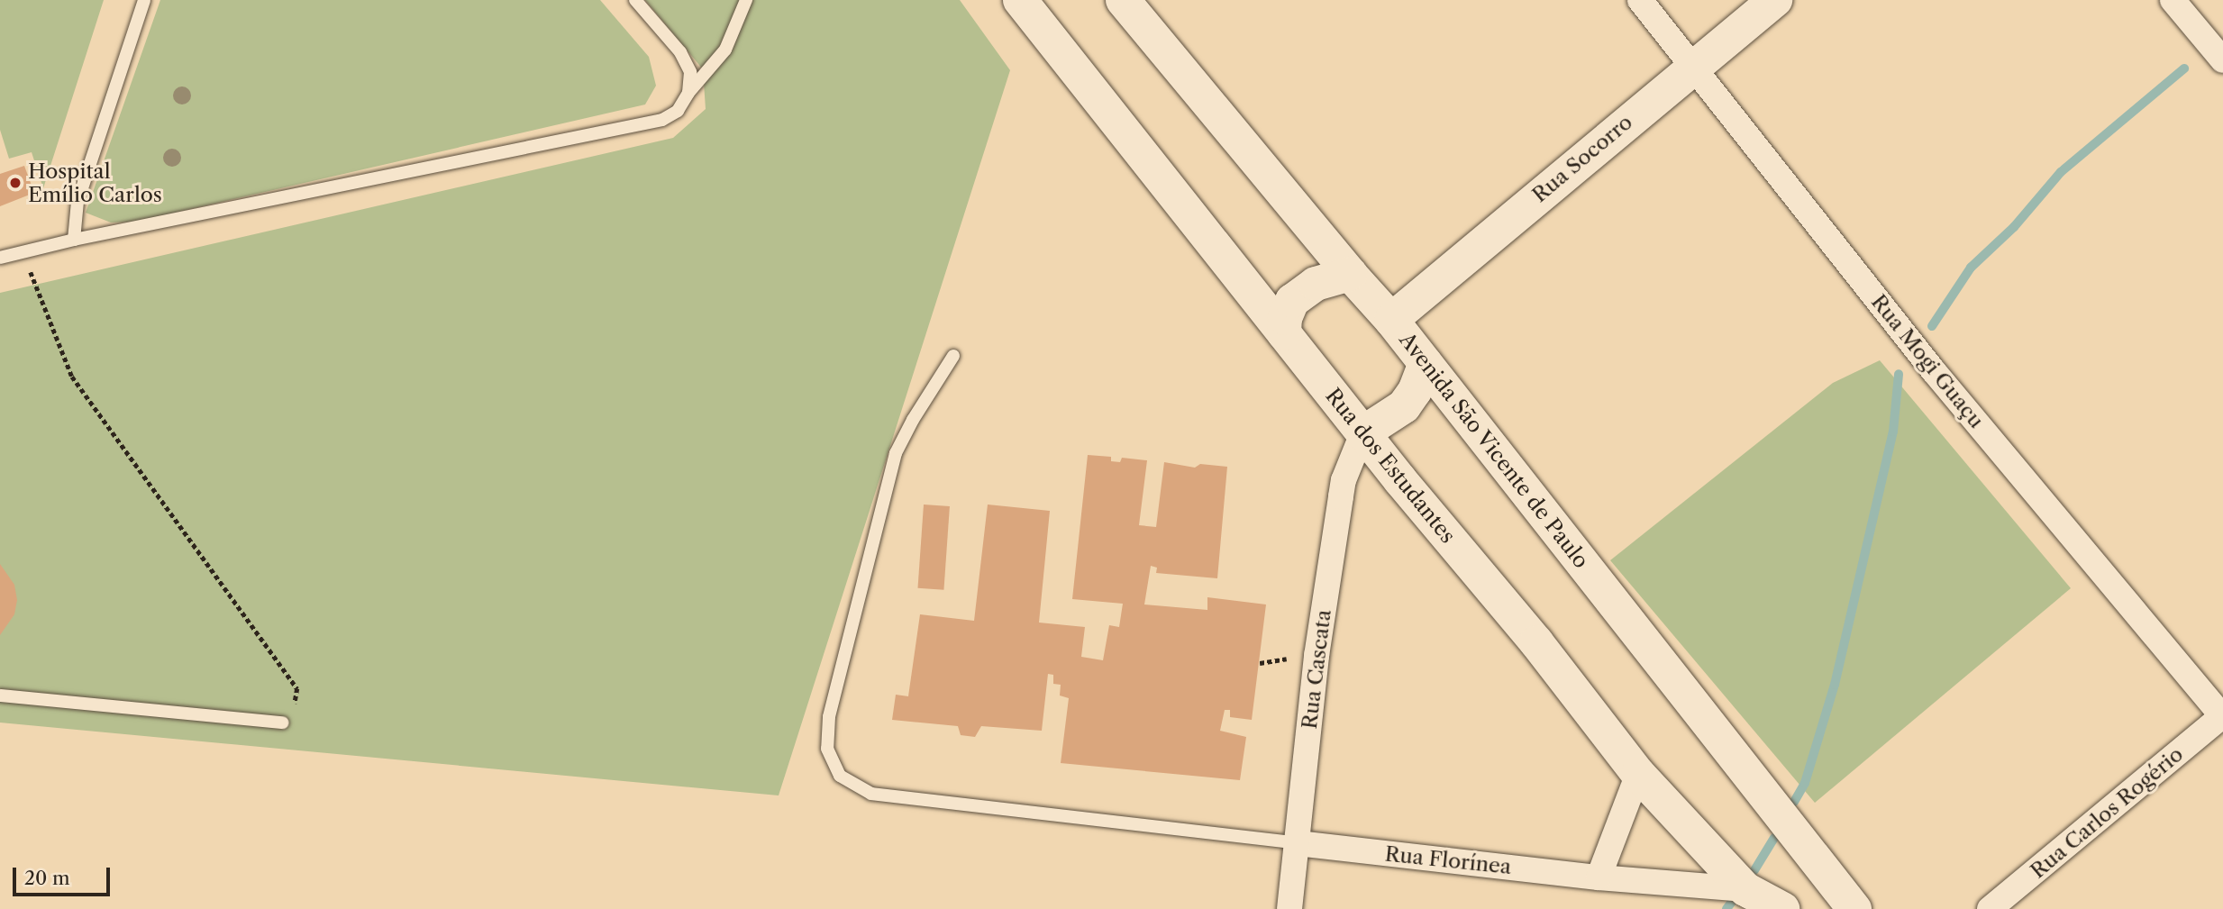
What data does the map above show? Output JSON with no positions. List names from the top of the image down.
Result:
{
  "streets": {
    "main road": ["Rua Socorro", "Avenida São Vicente de Paulo", "Rua dos Estudantes"],
    "street": [
      "Rua Mogi Guaçu",
      "Rua Cascata",
      "Rua Carlos Rogério",
      "Rua Florínea"
    ]
  },
  "crossings": [
    ["Rua Socorro", "Rua Mogi Guaçu"],
    ["Rua Socorro", "Avenida São Vicente de Paulo"],
    ["Rua Mogi Guaçu", "Rua Carlos Rogério"],
    ["Rua dos Estudantes", "Rua Cascata"],
    ["Rua dos Estudantes", "Rua Florínea"],
    ["Rua Cascata", "Rua Florínea"]
  ],
  "places": ["Hospital Emílio Carlos"],
  "scale_bar": "20 m"
}
